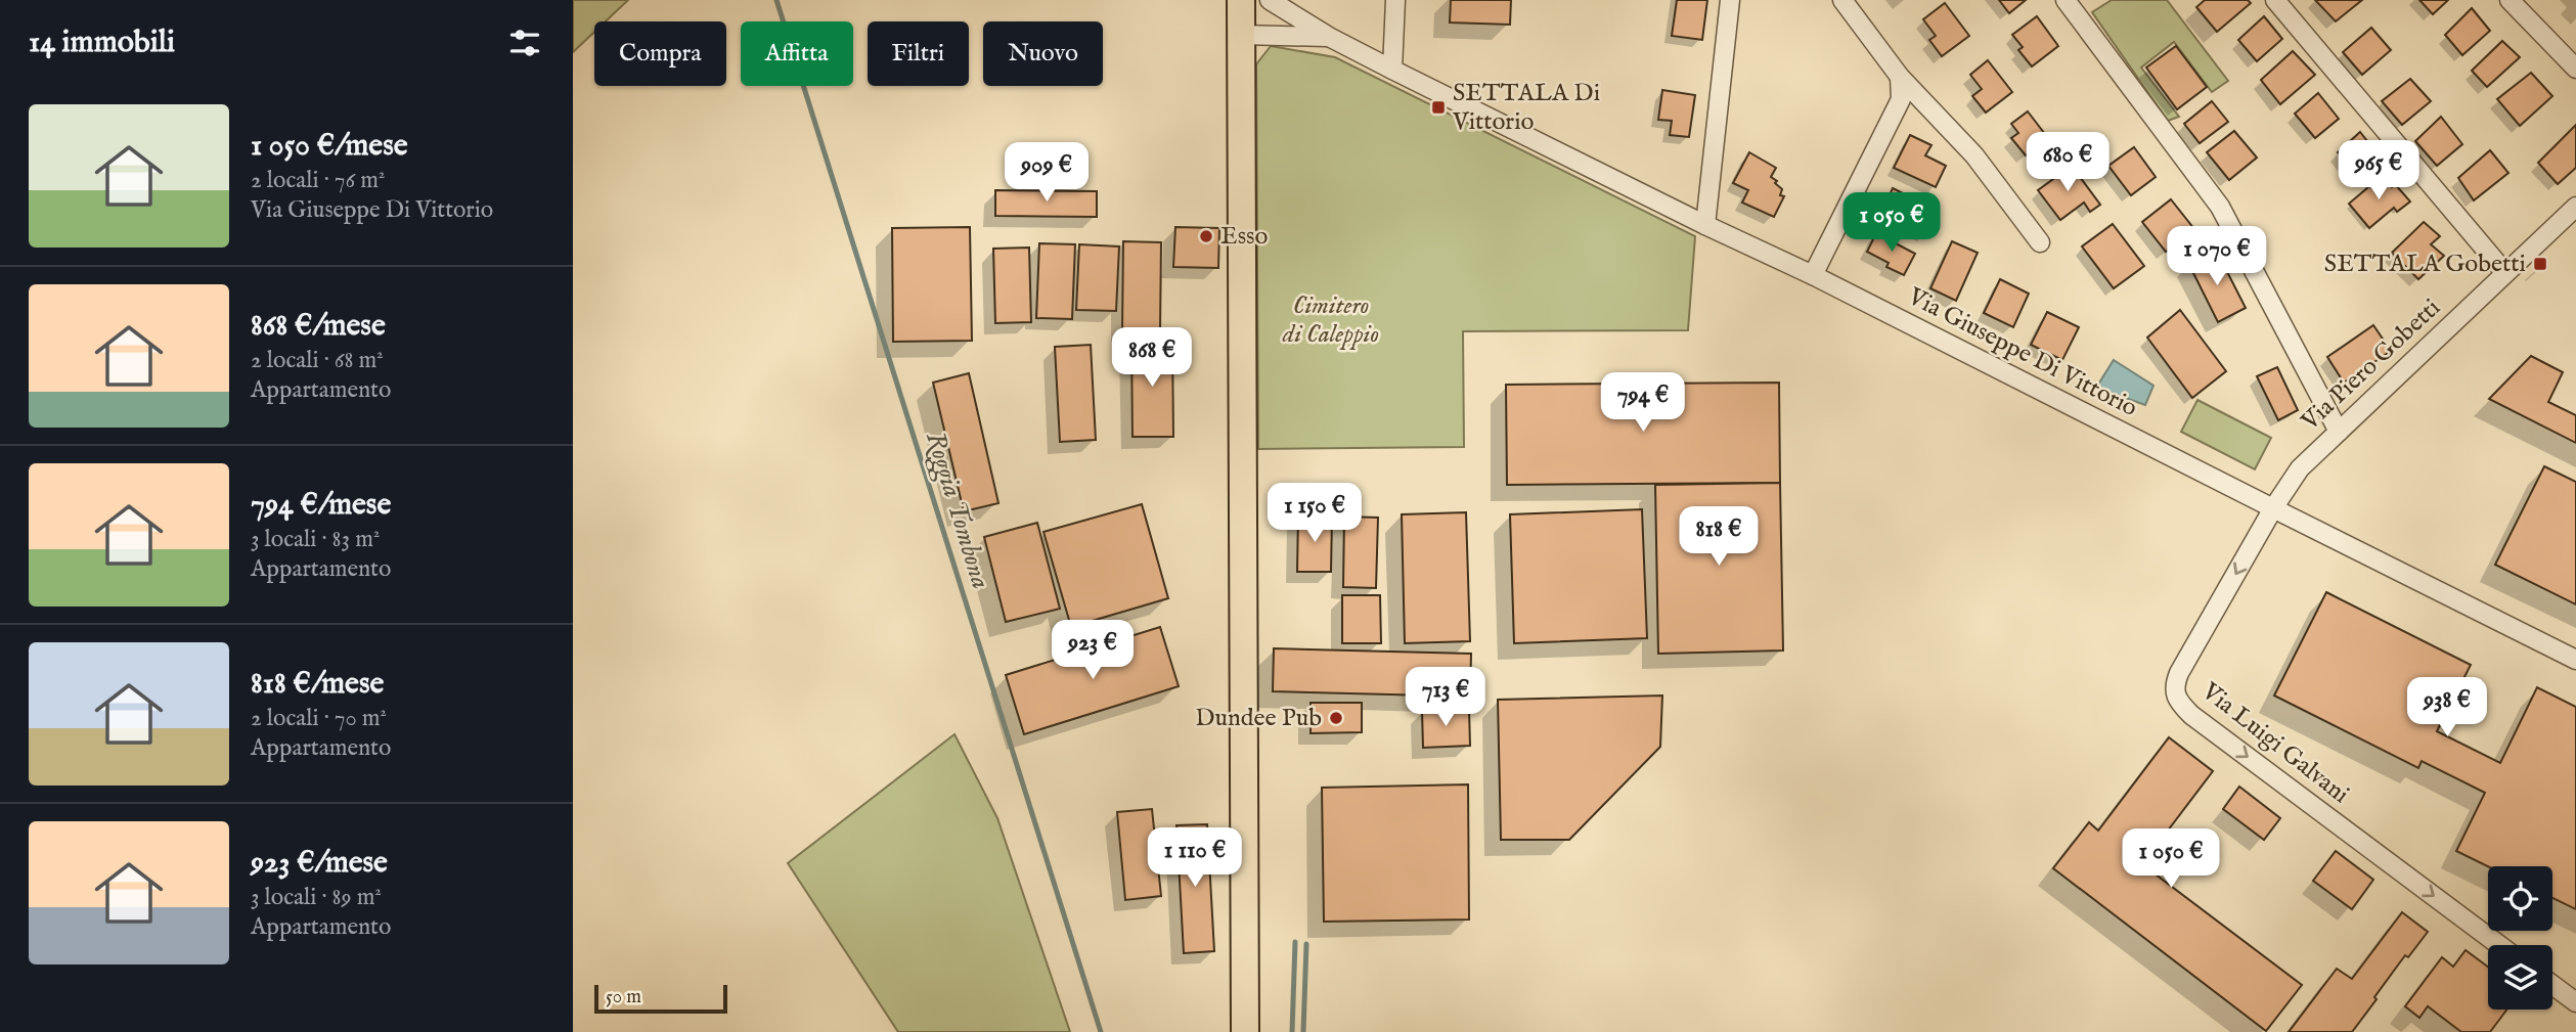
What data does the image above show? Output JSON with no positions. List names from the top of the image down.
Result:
{
  "streets": {
    "street": ["Via Giuseppe Di Vittorio", "Via Piero Gobetti", "Via Luigi Galvani"]
  },
  "crossings": [
    ["Via Giuseppe Di Vittorio", "Via Piero Gobetti"],
    ["Via Giuseppe Di Vittorio", "Via Luigi Galvani"],
    ["Via Piero Gobetti", "Via Luigi Galvani"]
  ],
  "water": ["Roggia Tombona"],
  "parks": ["Cimitero di Caleppio"],
  "places": {
    "transit": ["SETTALA Di Vittorio", "SETTALA Gobetti"],
    "other": ["Esso", "Dundee Pub"]
  },
  "scale_bar": "50 m",
  "page": {
    "heading": "14 immobili",
    "chip": [
      "Compra",
      "Affitta",
      "Filtri",
      "Nuovo"
    ],
    "list": [
      {
        "name": "1 050 €/mese",
        "note": "2 locali · 76 m² · Via Giuseppe Di Vittorio"
      },
      {
        "name": "868 €/mese",
        "note": "2 locali · 68 m² · Appartamento"
      },
      {
        "name": "794 €/mese",
        "note": "3 locali · 83 m² · Appartamento"
      },
      {
        "name": "818 €/mese",
        "note": "2 locali · 70 m² · Appartamento"
      },
      {
        "name": "923 €/mese",
        "note": "3 locali · 89 m² · Appartamento"
      }
    ],
    "price": [
      "680 €",
      "965 €",
      "909 €",
      "1 050 €",
      "1 070 €",
      "868 €",
      "794 €",
      "1 150 €",
      "818 €",
      "923 €",
      "713 €",
      "938 €",
      "1 110 €",
      "1 050 €"
    ],
    "scale": "50 m"
  }
}
